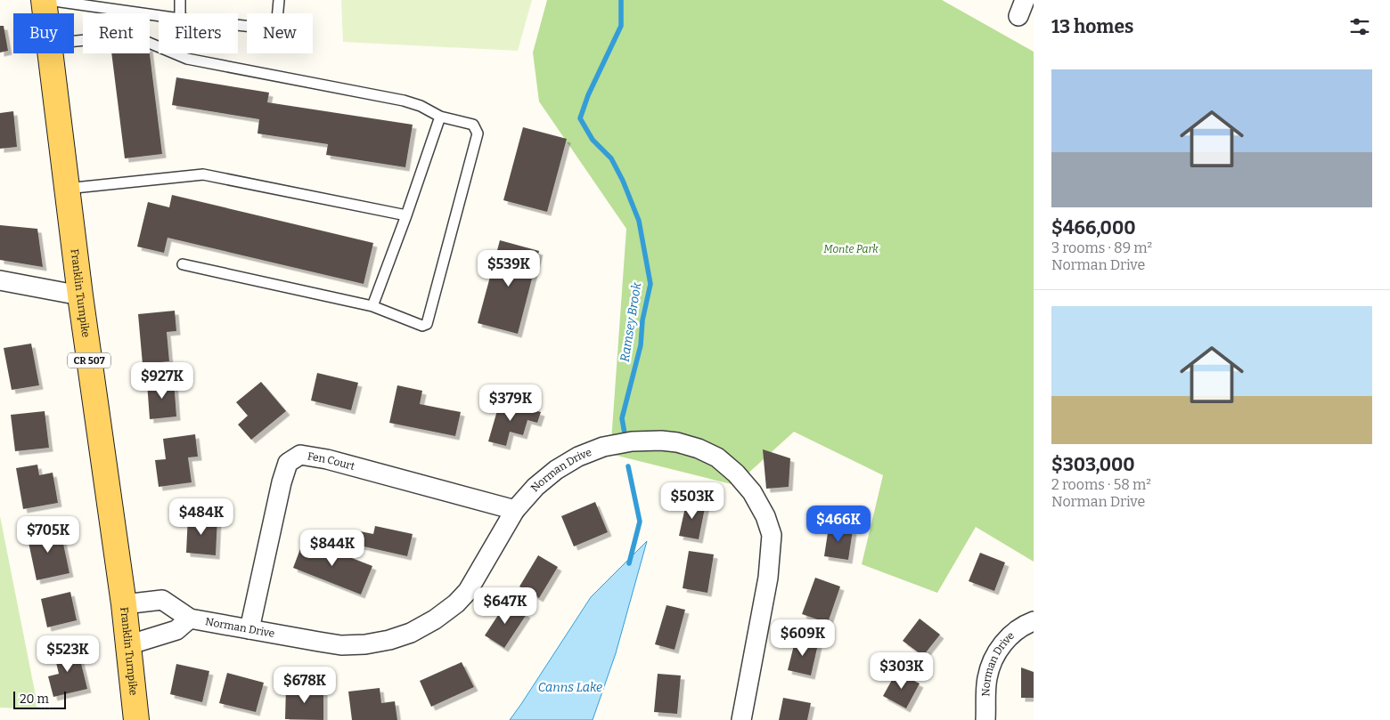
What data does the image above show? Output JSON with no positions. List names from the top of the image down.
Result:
{
  "streets": {
    "main road": ["Franklin Turnpike", "CR 507"],
    "street": ["Fen Court", "Norman Drive"]
  },
  "crossings": [
    ["Franklin Turnpike", "Norman Drive"],
    ["Fen Court", "Norman Drive"]
  ],
  "water": ["Ramsey Brook", "Canns Lake"],
  "parks": ["Monte Park"],
  "scale_bar": "20 m",
  "page": {
    "heading": "13 homes",
    "chip": [
      "Buy",
      "Rent",
      "Filters",
      "New"
    ],
    "list": [
      {
        "name": "$466,000",
        "note": "3 rooms · 89 m² · Norman Drive"
      },
      {
        "name": "$303,000",
        "note": "2 rooms · 58 m² · Norman Drive"
      }
    ],
    "price": [
      "$539K",
      "$927K",
      "$379K",
      "$503K",
      "$484K",
      "$466K",
      "$705K",
      "$844K",
      "$647K",
      "$609K",
      "$523K",
      "$303K",
      "$678K"
    ],
    "scale": "20 m"
  }
}
